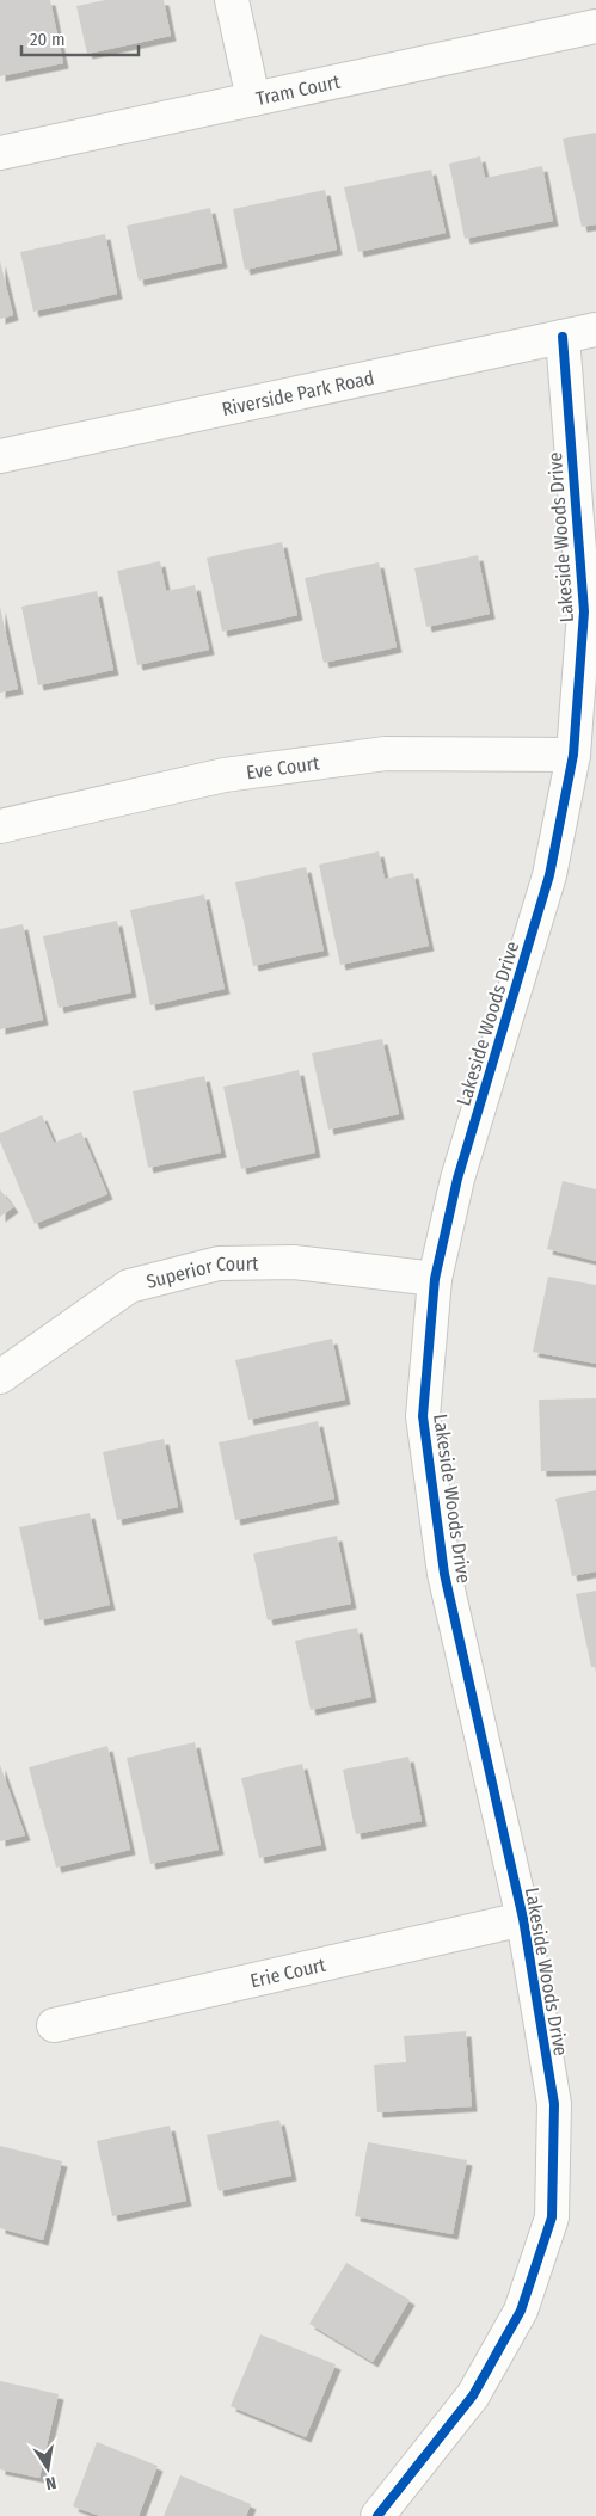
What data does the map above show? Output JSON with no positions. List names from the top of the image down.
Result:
{
  "streets": {
    "street": [
      "Tram Court",
      "Riverside Park Road",
      "Lakeside Woods Drive",
      "Eve Court",
      "Superior Court",
      "Erie Court"
    ]
  },
  "crossings": [
    ["Riverside Park Road", "Lakeside Woods Drive"],
    ["Lakeside Woods Drive", "Eve Court"],
    ["Lakeside Woods Drive", "Superior Court"],
    ["Lakeside Woods Drive", "Erie Court"]
  ],
  "scale_bar": "20 m",
  "north": "bottom"
}
